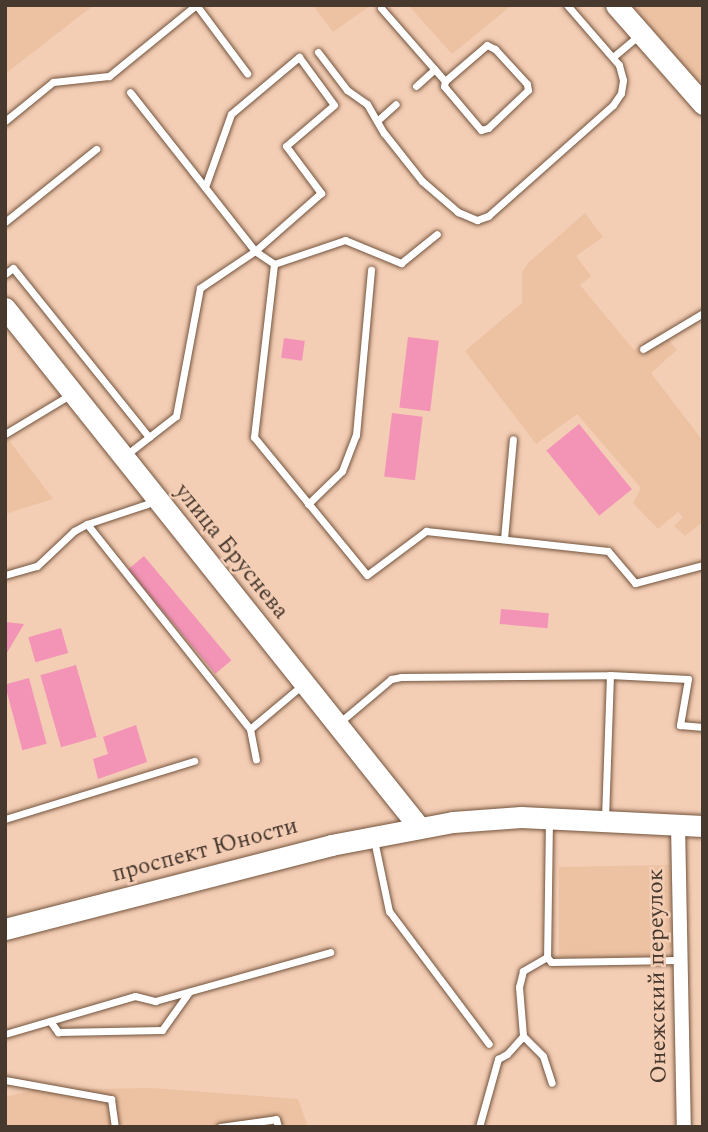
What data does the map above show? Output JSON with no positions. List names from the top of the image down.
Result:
{
  "streets": {
    "street": ["улица Бруснева", "проспект Юности", "Онежский переулок"]
  },
  "crossings": [
    ["улица Бруснева", "проспект Юности"],
    ["проспект Юности", "Онежский переулок"]
  ]
}
